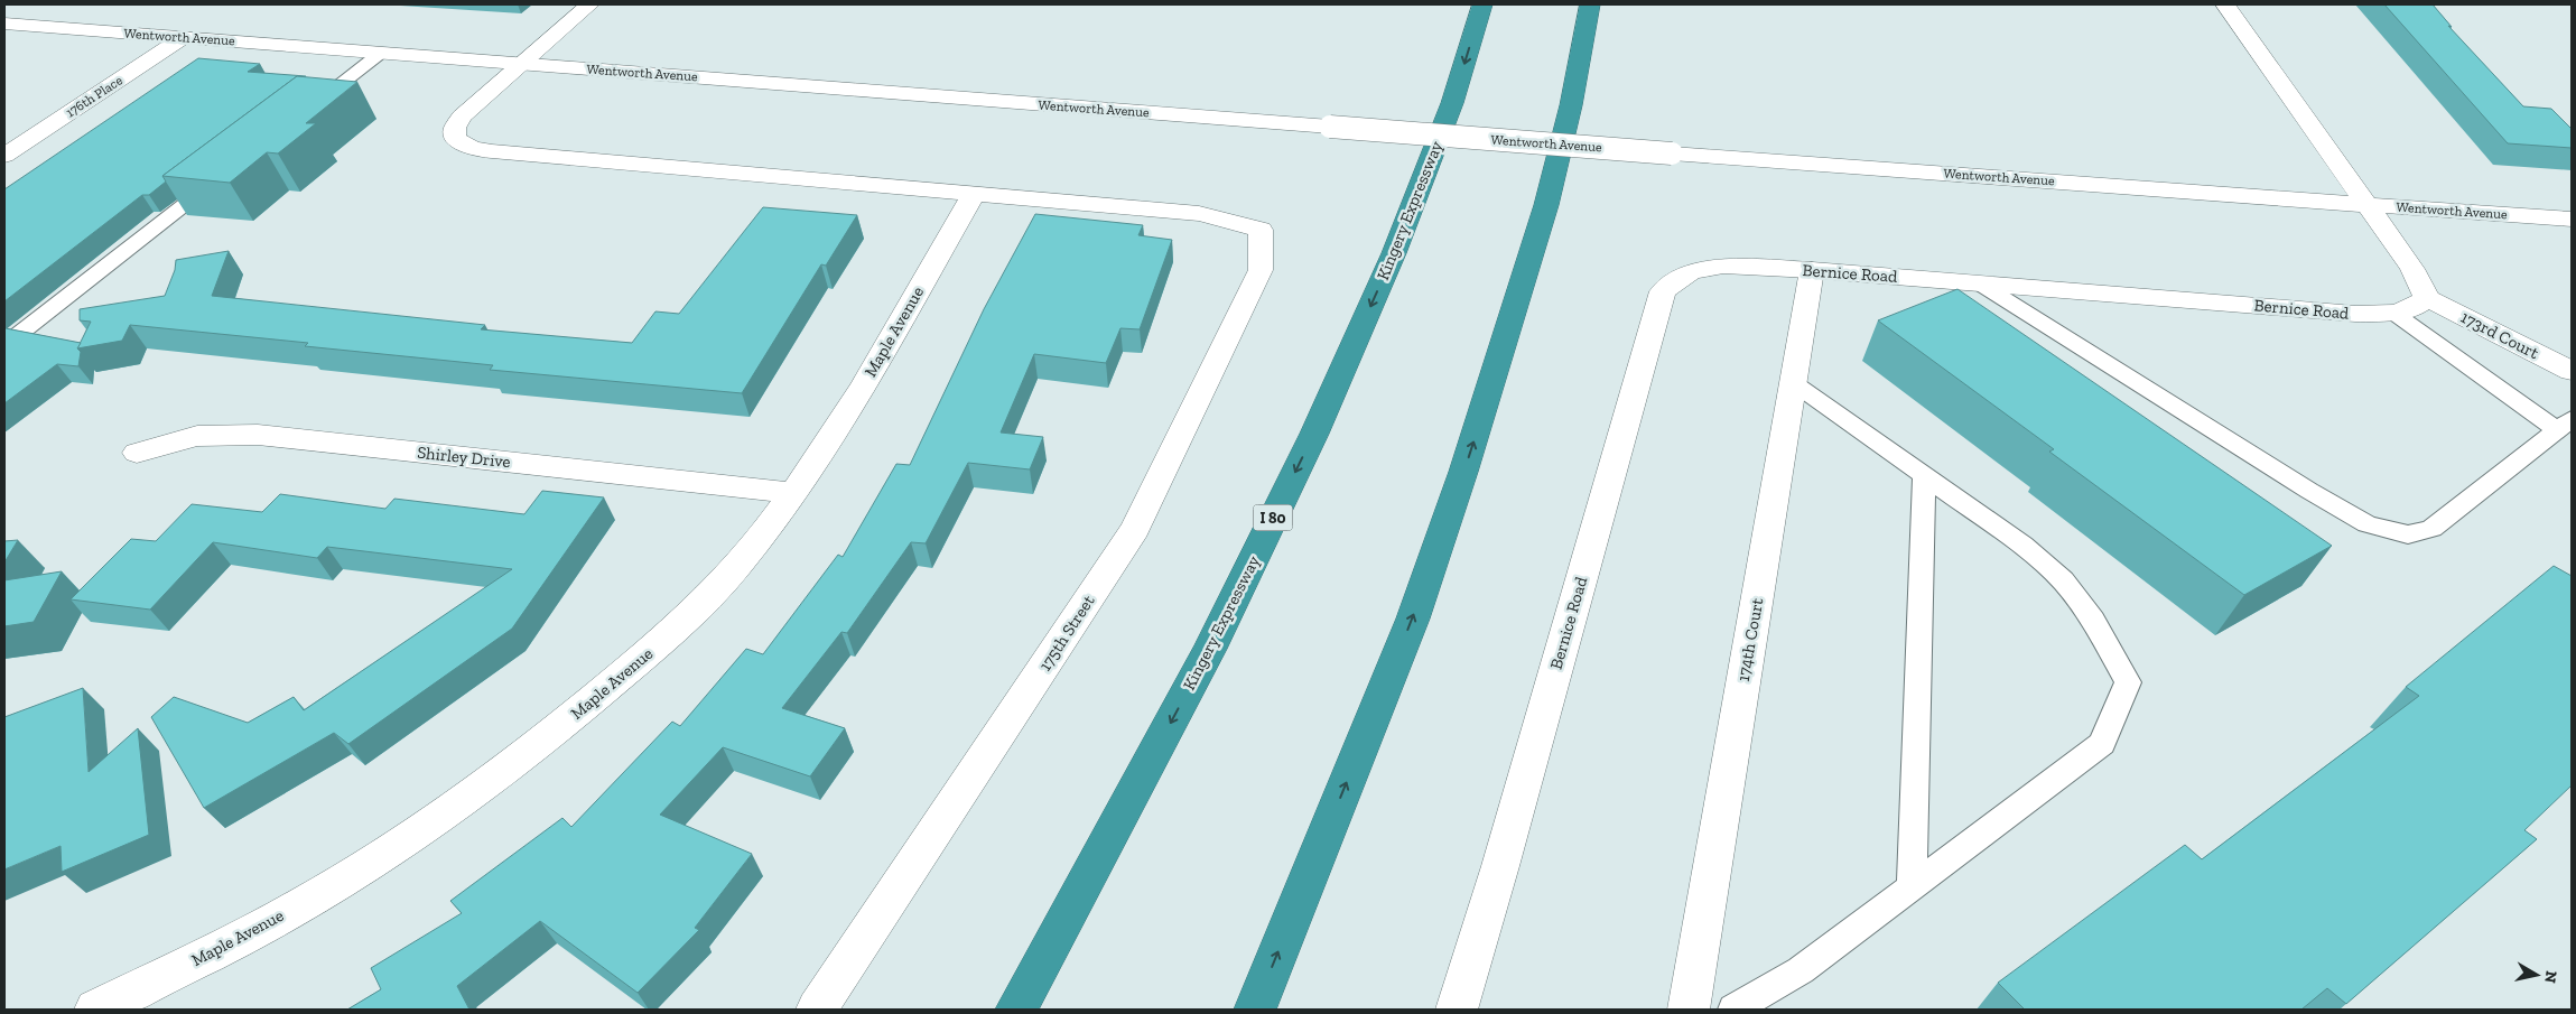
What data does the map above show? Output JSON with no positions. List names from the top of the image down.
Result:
{
  "streets": {
    "highway": ["Kingery Expressway", "I 80"],
    "street": [
      "Wentworth Avenue",
      "176th Place",
      "Bernice Road",
      "Maple Avenue",
      "173rd Court",
      "Shirley Drive",
      "175th Street",
      "174th Court"
    ]
  },
  "crossings": [
    ["Wentworth Avenue", "176th Place"],
    ["Bernice Road", "173rd Court"],
    ["Bernice Road", "174th Court"],
    ["Maple Avenue", "Shirley Drive"],
    ["Maple Avenue", "175th Street"]
  ],
  "north": "right"
}
